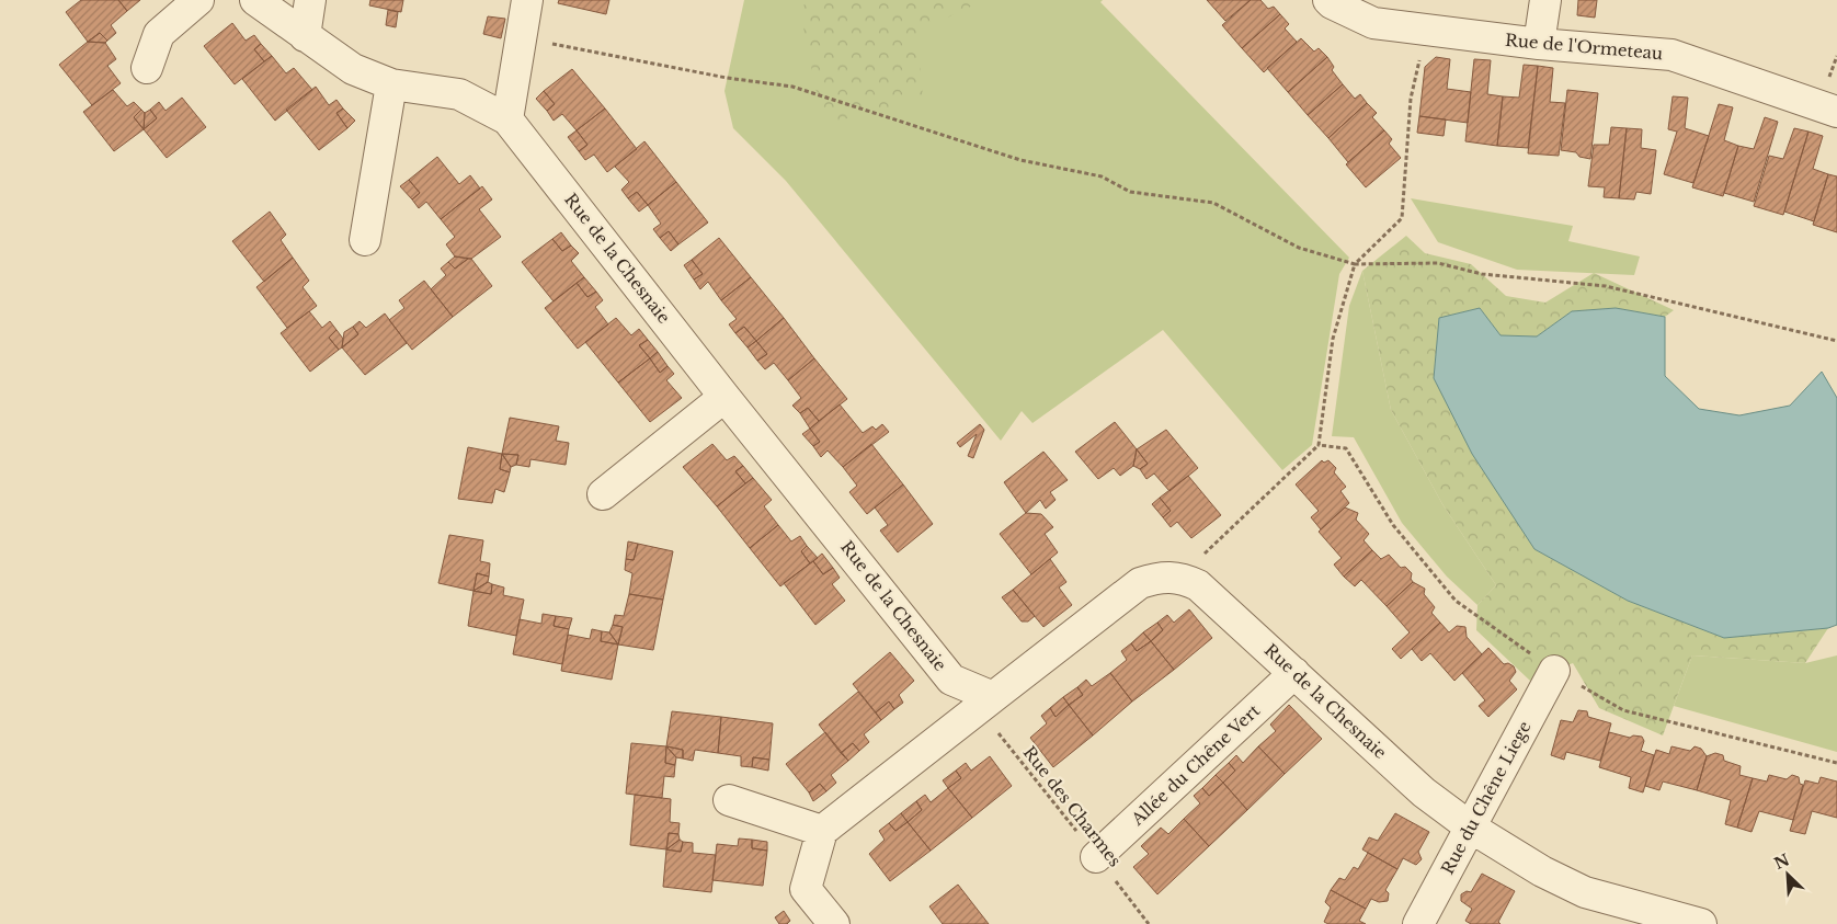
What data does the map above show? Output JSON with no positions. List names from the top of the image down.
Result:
{
  "streets": {
    "street": [
      "Rue de l'Ormeteau",
      "Rue de la Chesnaie",
      "Allée du Chêne Vert",
      "Rue du Chêne Liege"
    ],
    "path": ["Rue des Charmes"]
  },
  "crossings": [
    ["Rue de la Chesnaie", "Allée du Chêne Vert"],
    ["Rue de la Chesnaie", "Rue du Chêne Liege"],
    ["Rue de la Chesnaie", "Rue des Charmes"],
    ["Allée du Chêne Vert", "Rue des Charmes"]
  ],
  "north": "top left"
}
